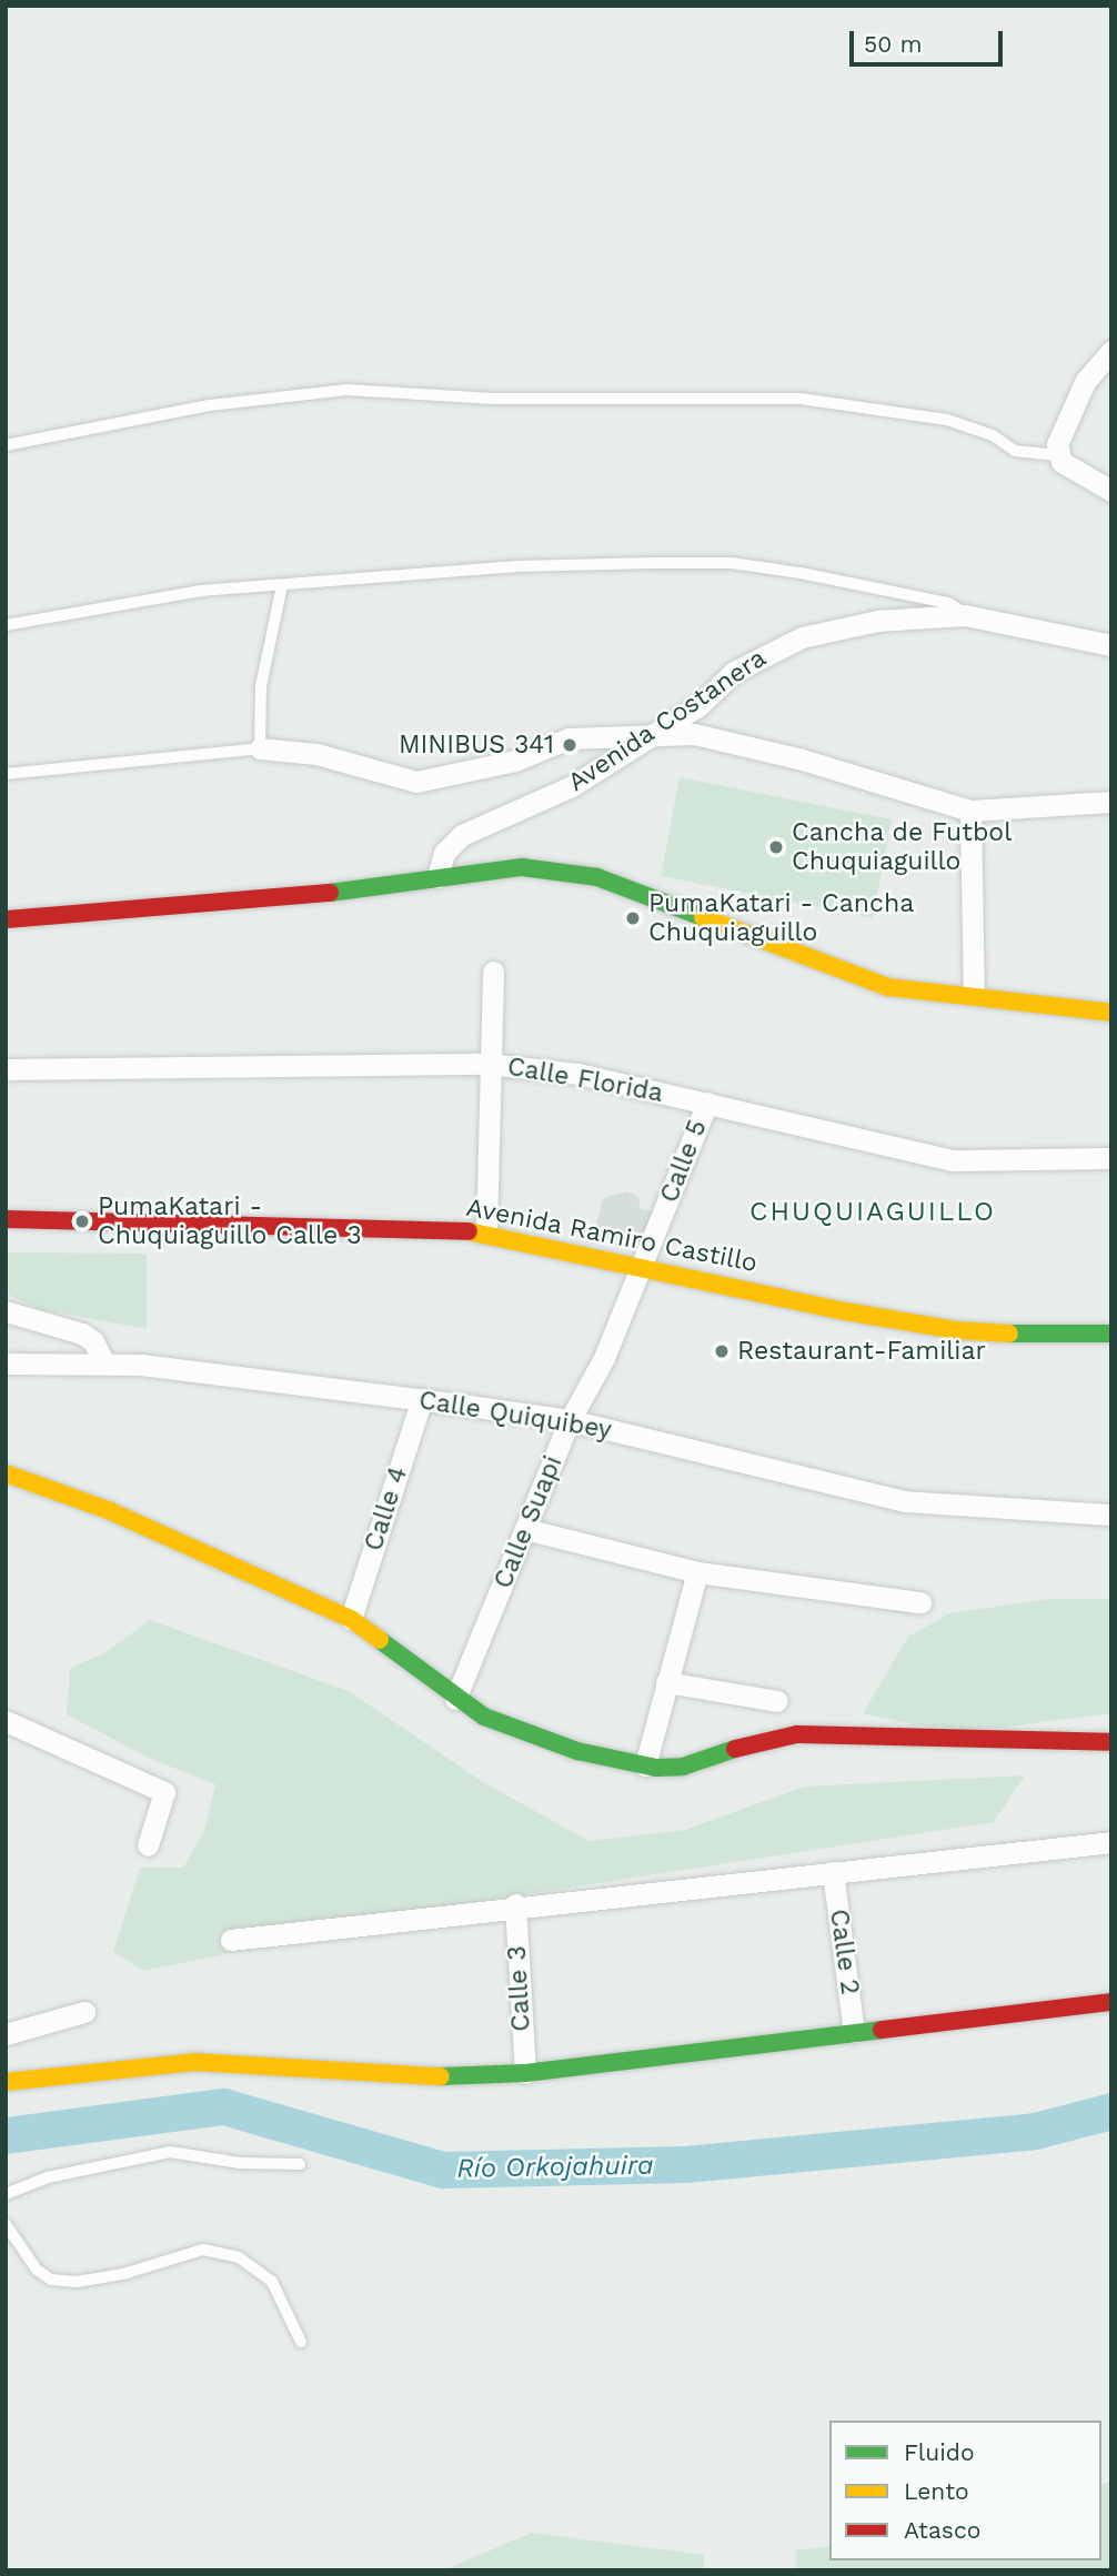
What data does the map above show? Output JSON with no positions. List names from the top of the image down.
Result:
{
  "streets": {
    "main road": ["Avenida Ramiro Castillo"],
    "street": [
      "Avenida Costanera",
      "Calle Florida",
      "Calle 5",
      "Calle Quiquibey",
      "Calle 4",
      "Calle Suapi",
      "Calle 2",
      "Calle 3"
    ]
  },
  "crossings": [
    ["Calle Florida", "Calle 5"],
    ["Calle 5", "Avenida Ramiro Castillo"],
    ["Calle 5", "Calle Suapi"],
    ["Avenida Ramiro Castillo", "Calle Suapi"],
    ["Calle Quiquibey", "Calle 4"],
    ["Calle Quiquibey", "Calle Suapi"]
  ],
  "districts": ["CHUQUIAGUILLO"],
  "water": ["Río Orkojahuira"],
  "places": [
    "MINIBUS 341",
    "Cancha de Futbol Chuquiaguillo",
    "PumaKatari - Cancha Chuquiaguillo",
    "PumaKatari - Chuquiaguillo Calle 3",
    "Restaurant-Familiar"
  ],
  "legend": ["Fluido", "Lento", "Atasco"],
  "scale_bar": "50 m"
}
